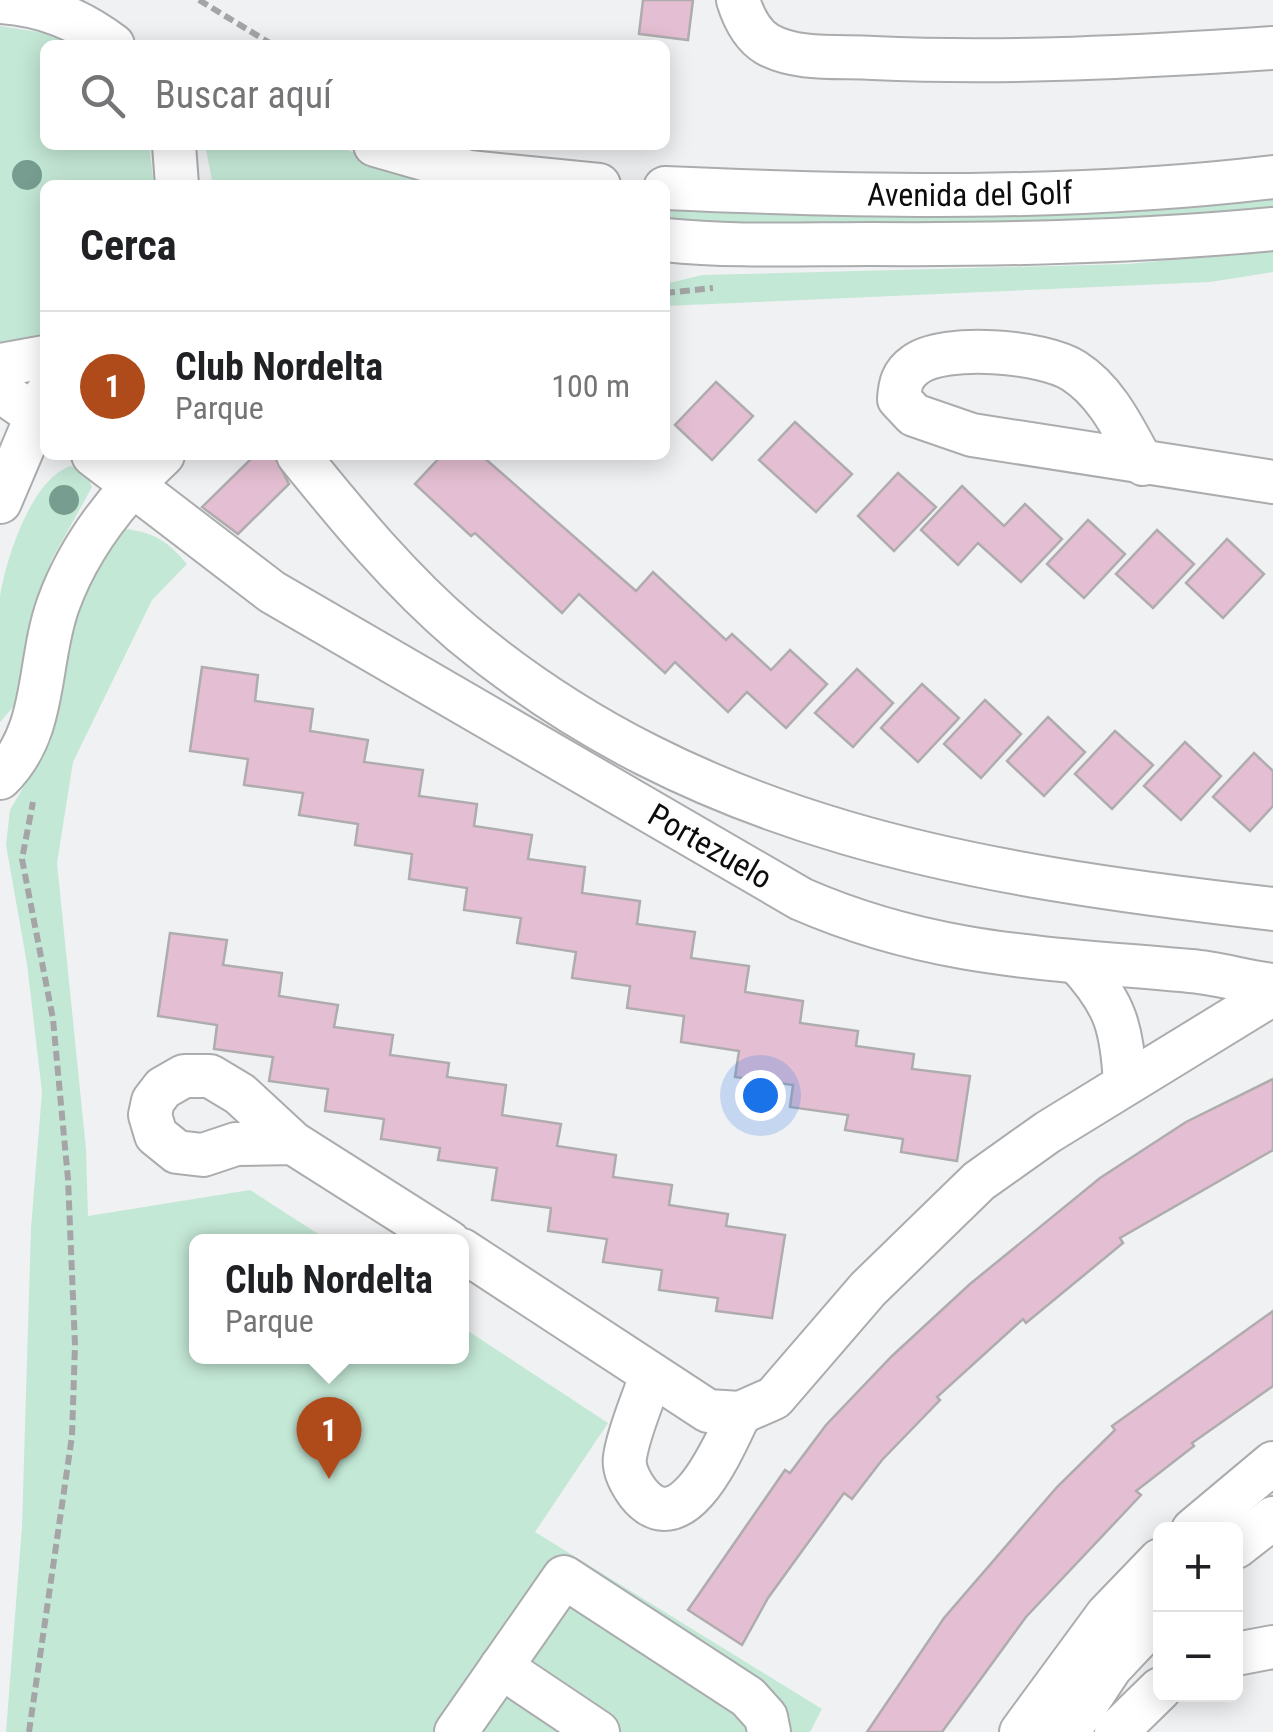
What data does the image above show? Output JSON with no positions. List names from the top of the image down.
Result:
{
  "streets": {
    "street": ["Avenida del Golf", "Portezuelo"]
  },
  "page": {
    "search": "Buscar aquí",
    "heading": "Cerca",
    "list": [
      {
        "mark": "1",
        "name": "Club Nordelta",
        "note": "Parque",
        "value": "100 m"
      }
    ],
    "popup": ["Club Nordelta", "Parque"],
    "pins": "1",
    "map_buttons": ["+", "−"]
  }
}
